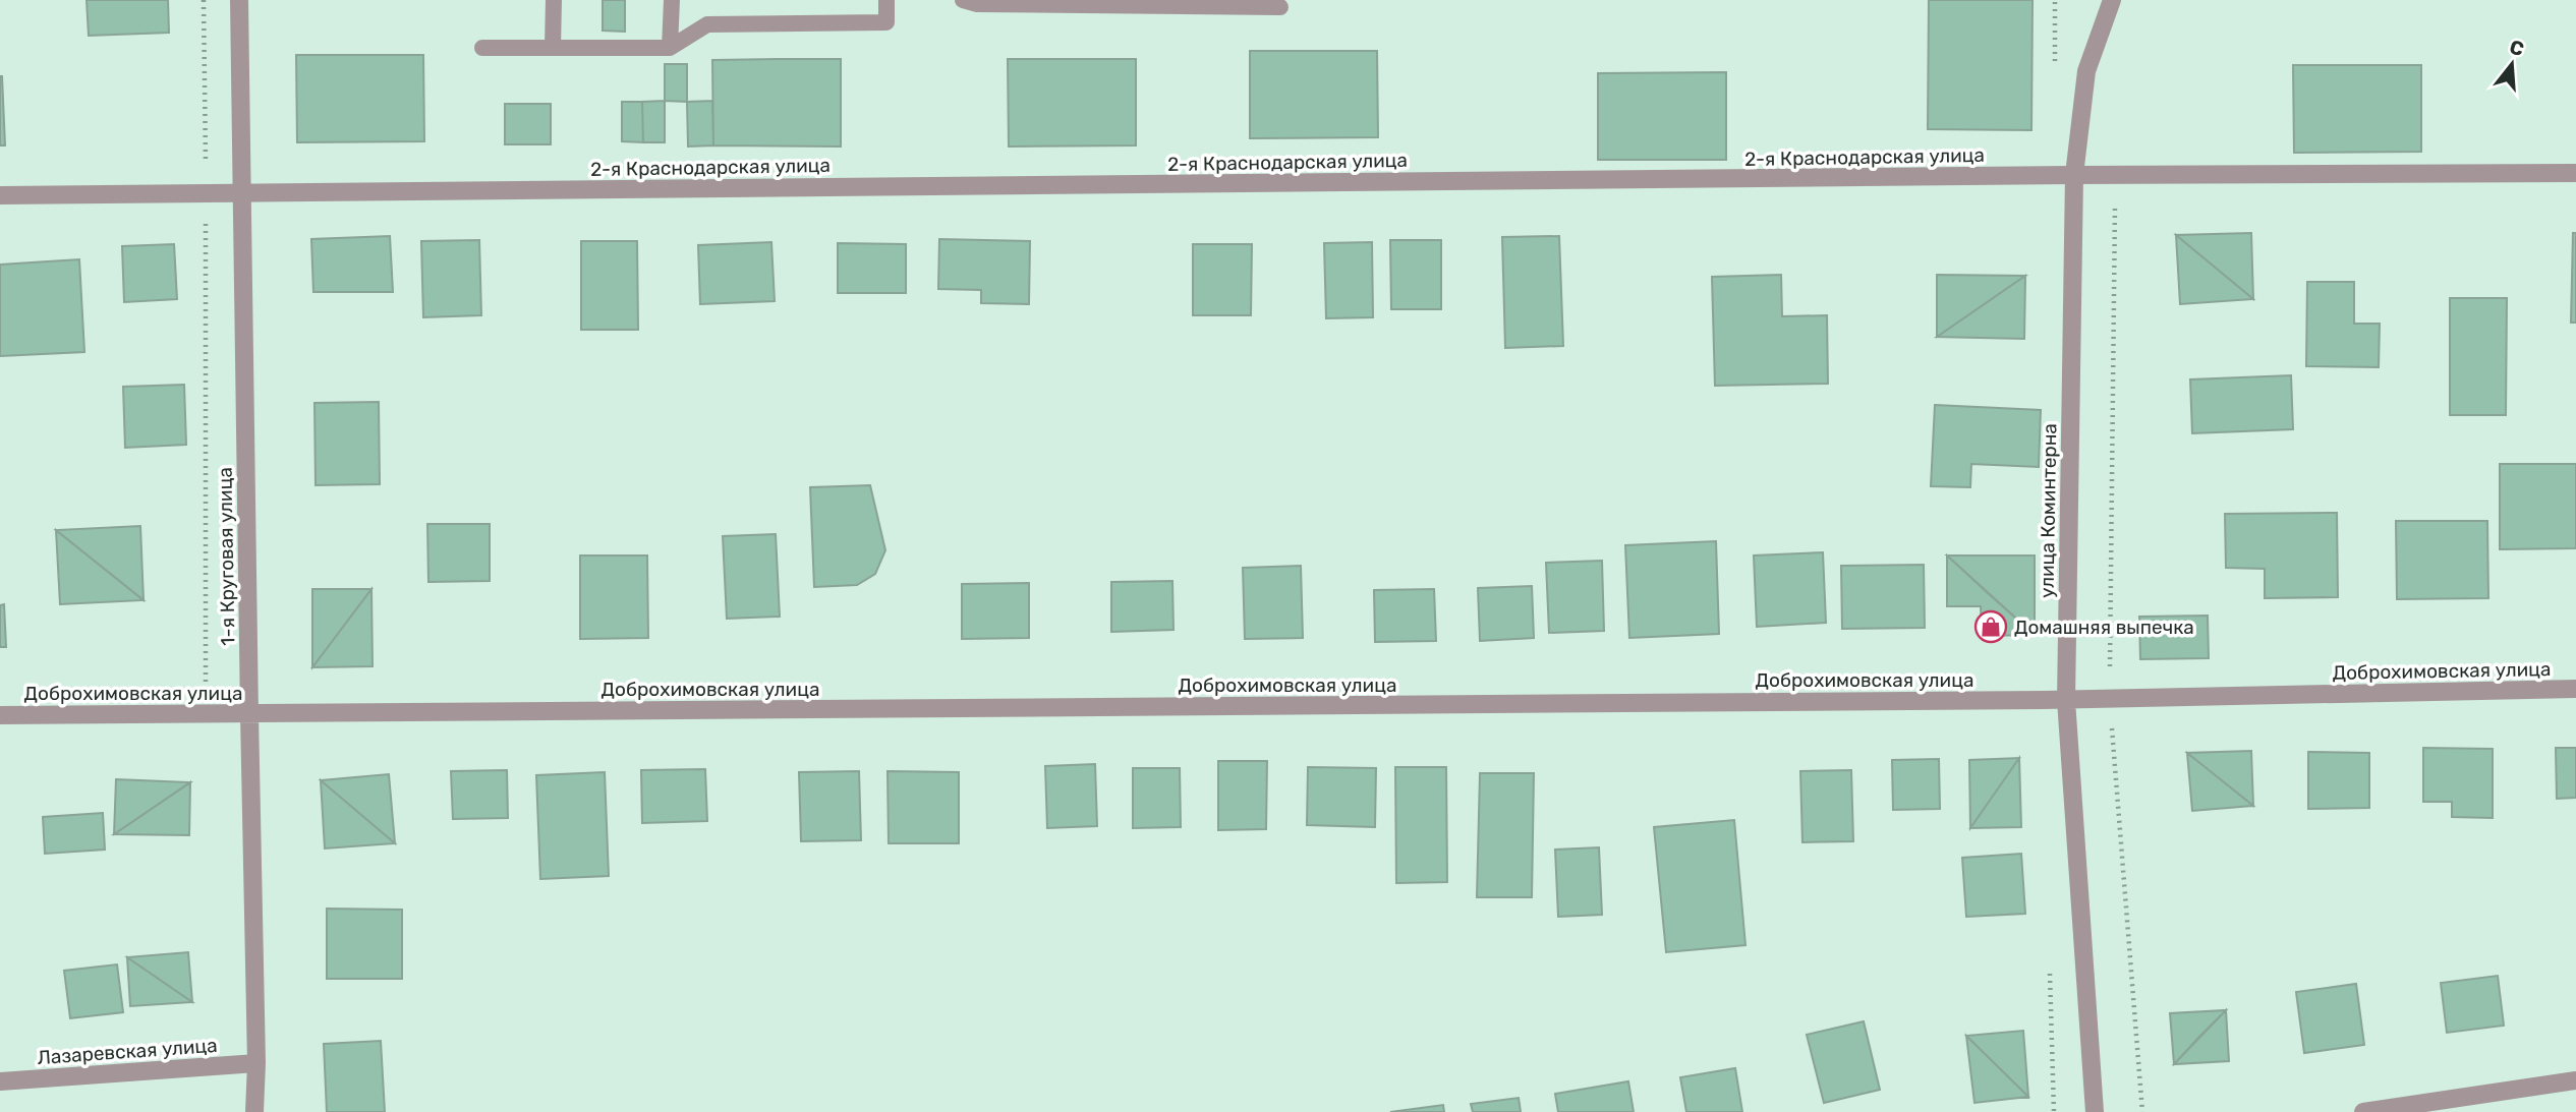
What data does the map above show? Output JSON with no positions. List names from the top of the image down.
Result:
{
  "streets": {
    "street": [
      "2-я Краснодарская улица",
      "улица Коминтерна",
      "1-я Круговая улица",
      "Доброхимовская улица",
      "Лазаревская улица"
    ]
  },
  "crossings": [
    ["2-я Краснодарская улица", "улица Коминтерна"],
    ["2-я Краснодарская улица", "1-я Круговая улица"],
    ["улица Коминтерна", "Доброхимовская улица"],
    ["1-я Круговая улица", "Доброхимовская улица"],
    ["1-я Круговая улица", "Лазаревская улица"]
  ],
  "places": {
    "shop": ["Домашняя выпечка"]
  },
  "north": "top"
}
